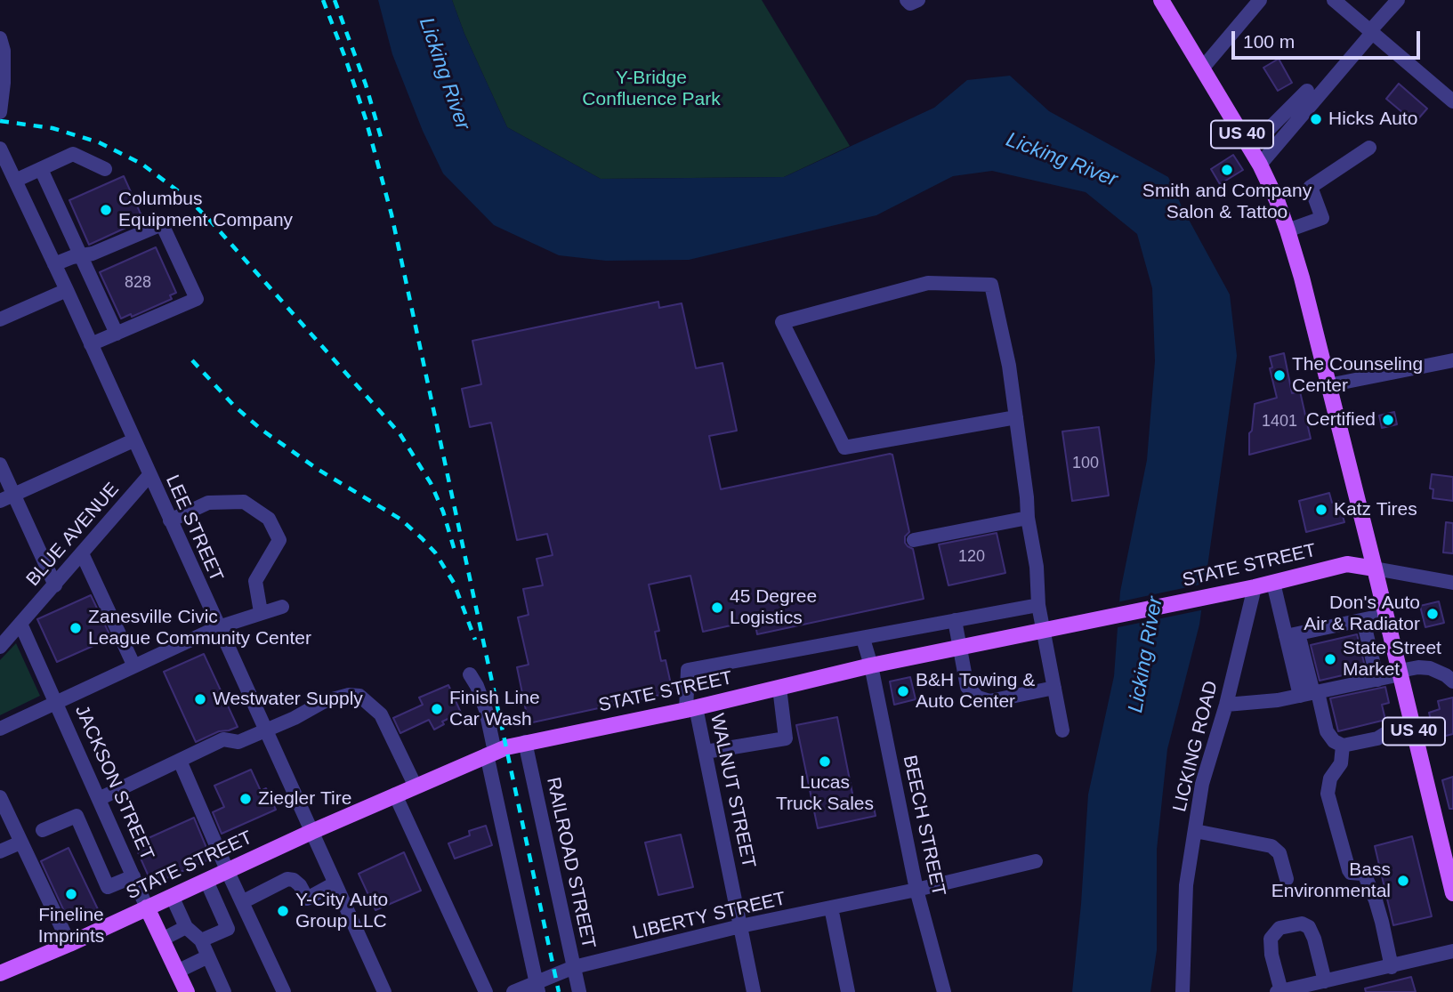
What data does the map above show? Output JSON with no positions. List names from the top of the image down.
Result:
{
  "streets": {
    "main road": ["US 40", "STATE STREET", "JACKSON STREET"],
    "street": [
      "LEE STREET",
      "BLUE AVENUE",
      "LICKING ROAD",
      "WALNUT STREET",
      "BEECH STREET",
      "RAILROAD STREET",
      "LIBERTY STREET"
    ]
  },
  "crossings": [
    ["US 40", "STATE STREET"],
    ["LEE STREET", "BLUE AVENUE"],
    ["LEE STREET", "STATE STREET"],
    ["BLUE AVENUE", "JACKSON STREET"],
    ["STATE STREET", "LICKING ROAD"],
    ["STATE STREET", "JACKSON STREET"],
    ["STATE STREET", "WALNUT STREET"],
    ["STATE STREET", "BEECH STREET"],
    ["STATE STREET", "RAILROAD STREET"],
    ["WALNUT STREET", "BEECH STREET"],
    ["WALNUT STREET", "LIBERTY STREET"],
    ["BEECH STREET", "LIBERTY STREET"],
    ["RAILROAD STREET", "LIBERTY STREET"]
  ],
  "water": ["Licking River"],
  "parks": ["Y-Bridge Confluence Park"],
  "places": [
    "Hicks Auto",
    "Smith and Company Salon & Tattoo",
    "Columbus Equipment Company",
    "The Counseling Center",
    "Certified",
    "Katz Tires",
    "45 Degree Logistics",
    "Don's Auto Air & Radiator",
    "Zanesville Civic League Community Center",
    "State Street Market",
    "B&H Towing & Auto Center",
    "Westwater Supply",
    "Finish Line Car Wash",
    "Lucas Truck Sales",
    "Ziegler Tire",
    "Bass Environmental",
    "Fineline Imprints",
    "Y-City Auto Group LLC"
  ],
  "house_numbers": [
    "828",
    "1401",
    "100",
    "120"
  ],
  "scale_bar": "100 m"
}
